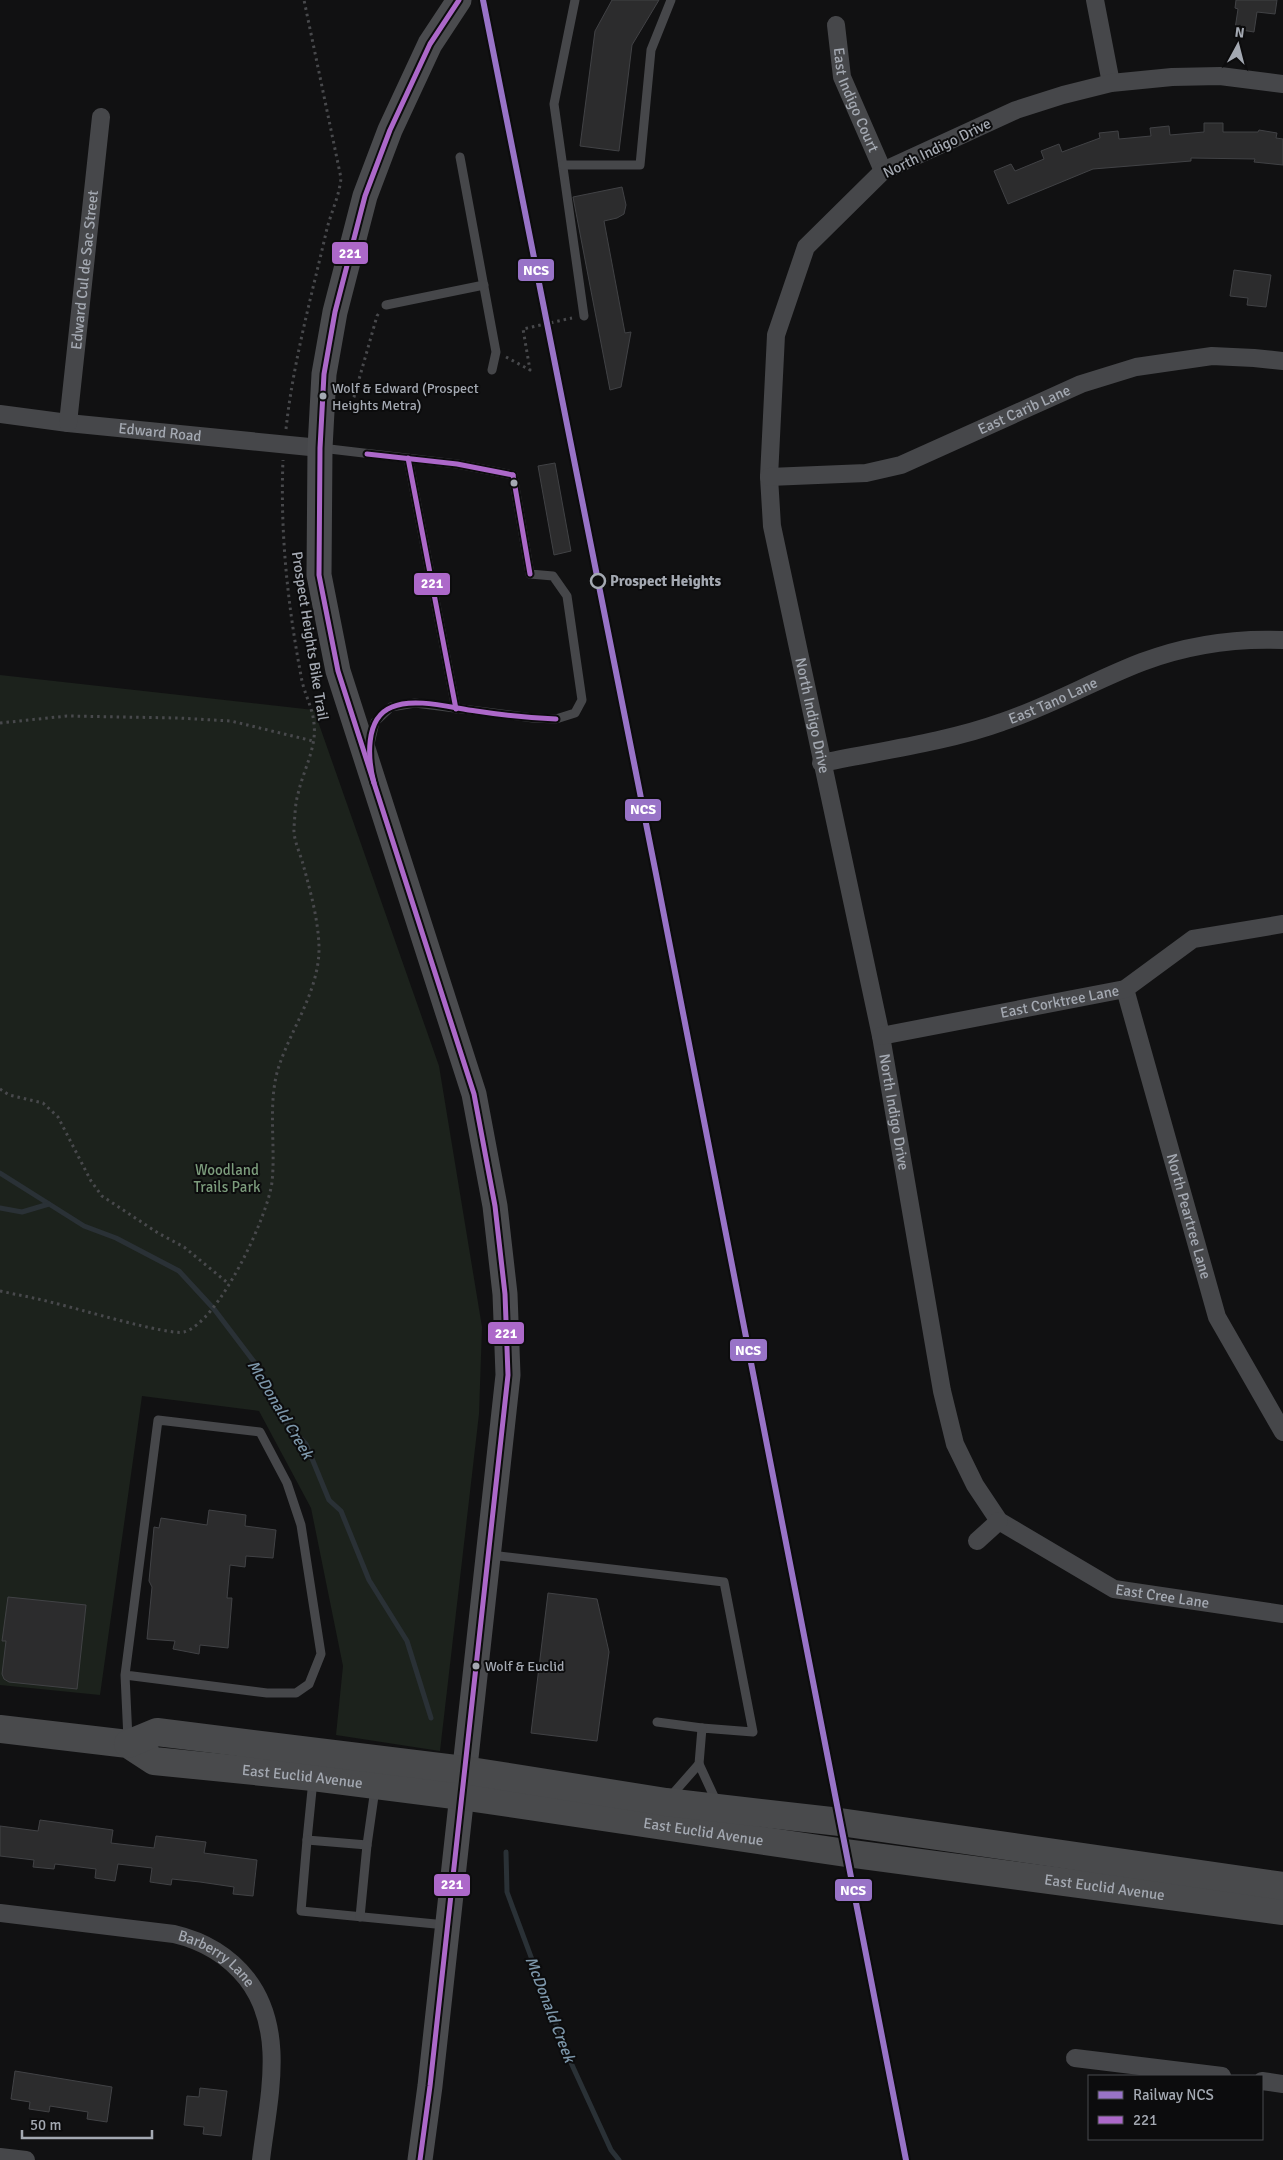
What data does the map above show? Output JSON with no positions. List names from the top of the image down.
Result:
{
  "streets": {
    "main road": ["East Euclid Avenue"],
    "street": [
      "East Indigo Court",
      "North Indigo Drive",
      "Edward Cul de Sac Street",
      "East Carib Lane",
      "Edward Road",
      "East Tano Lane",
      "East Corktree Lane",
      "North Peartree Lane",
      "East Cree Lane",
      "Barberry Lane"
    ],
    "path": ["Prospect Heights Bike Trail"]
  },
  "crossings": [
    ["East Indigo Court", "North Indigo Drive"],
    ["North Indigo Drive", "East Carib Lane"],
    ["North Indigo Drive", "East Tano Lane"],
    ["North Indigo Drive", "East Corktree Lane"],
    ["North Indigo Drive", "East Cree Lane"],
    ["Edward Cul de Sac Street", "Edward Road"],
    ["East Corktree Lane", "North Peartree Lane"]
  ],
  "water": ["McDonald Creek"],
  "parks": ["Woodland Trails Park"],
  "places": ["Wolf & Edward (Prospect Heights Metra)", "Prospect Heights", "Wolf & Euclid"],
  "lines": ["rail line NCS", "transit line 221"],
  "legend": ["Railway NCS", "221"],
  "scale_bar": "50 m",
  "north": "top"
}
